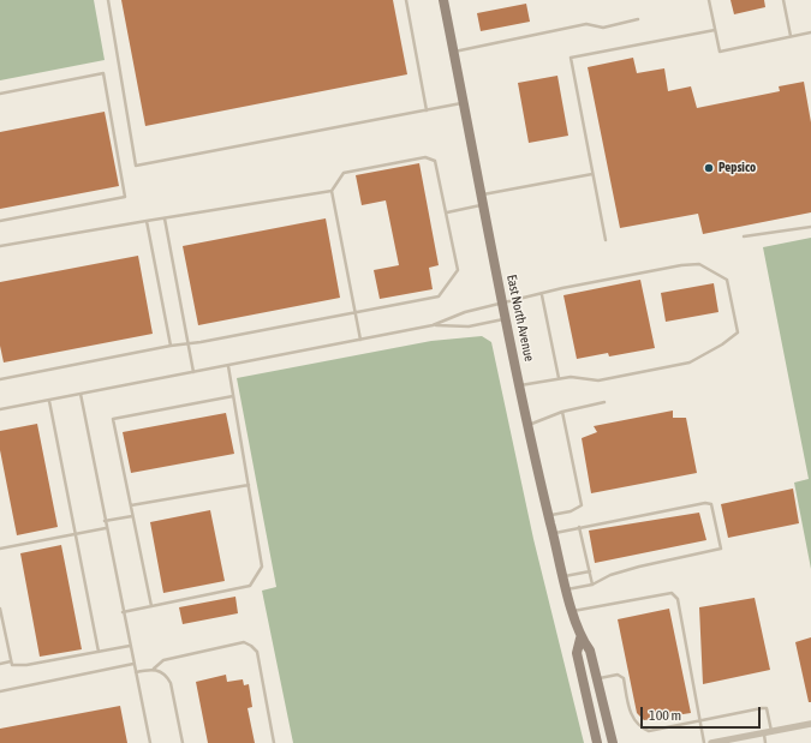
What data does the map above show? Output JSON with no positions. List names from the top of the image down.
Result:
{
  "streets": {
    "street": ["East North Avenue"]
  },
  "places": ["Pepsico"],
  "scale_bar": "100 m"
}
